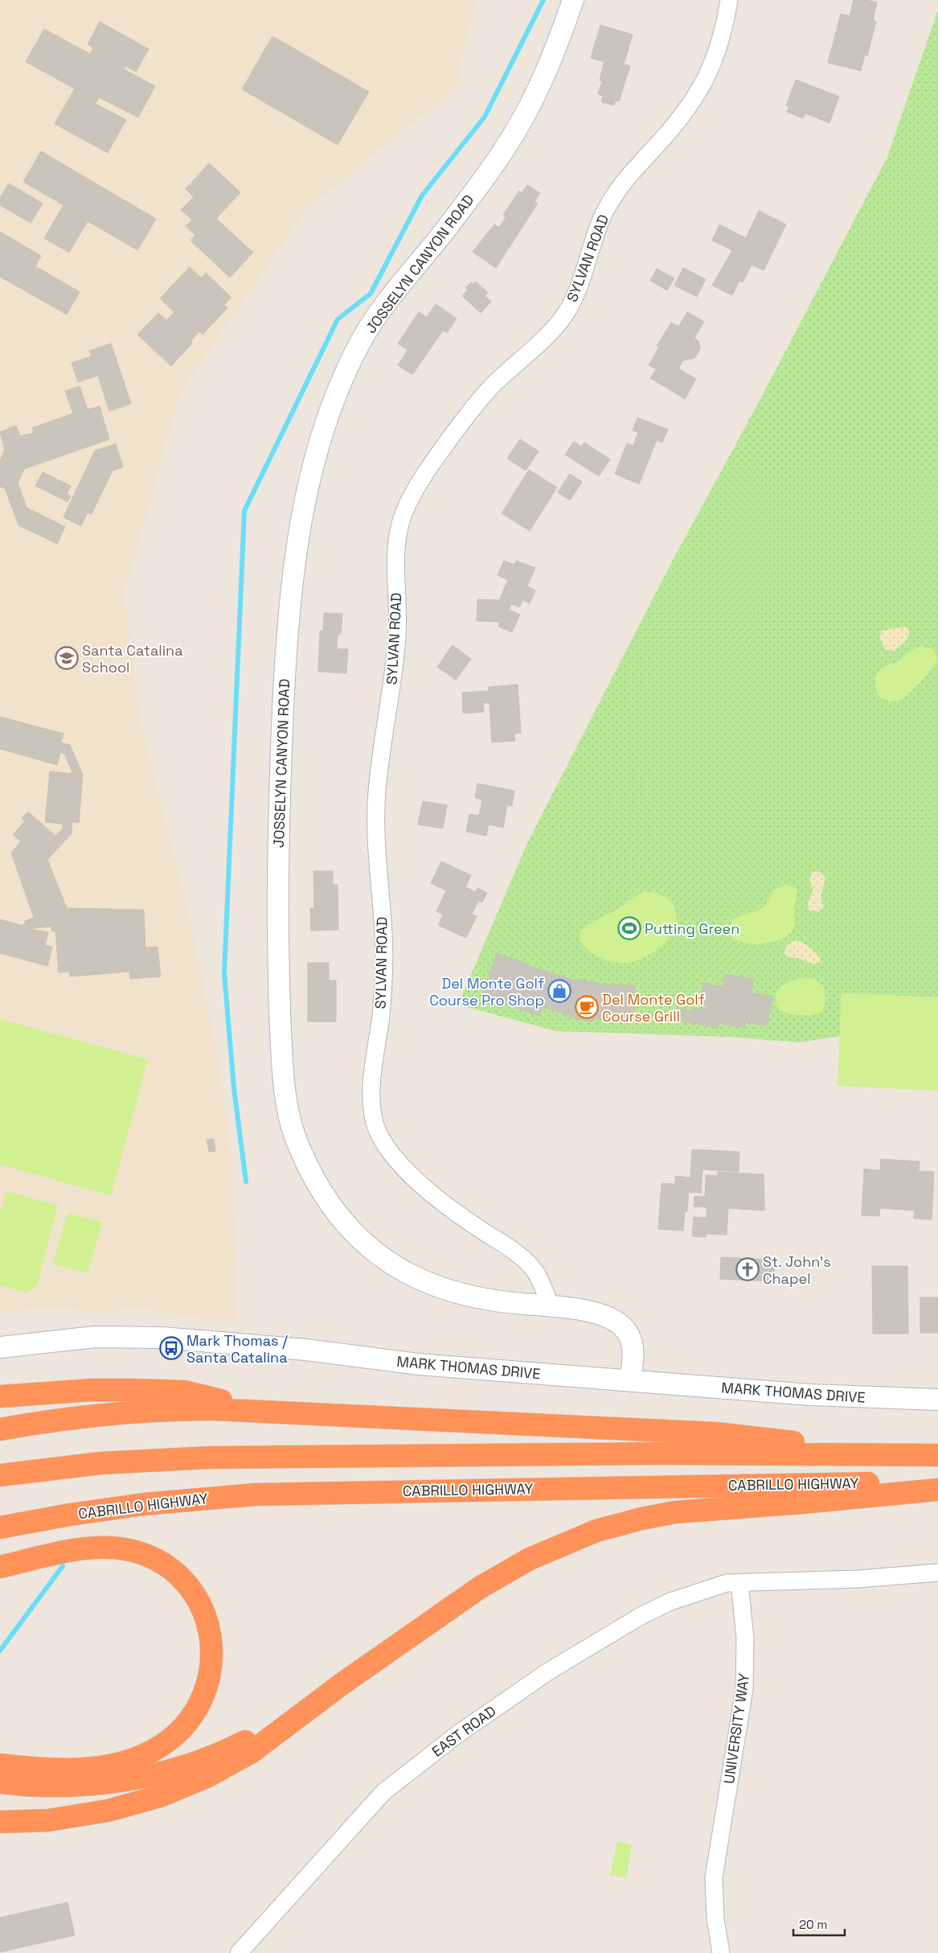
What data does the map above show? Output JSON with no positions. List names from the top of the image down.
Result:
{
  "streets": {
    "highway": ["CABRILLO HIGHWAY"],
    "street": [
      "SYLVAN ROAD",
      "JOSSELYN CANYON ROAD",
      "MARK THOMAS DRIVE",
      "UNIVERSITY WAY",
      "EAST ROAD"
    ]
  },
  "crossings": [
    ["SYLVAN ROAD", "JOSSELYN CANYON ROAD"],
    ["JOSSELYN CANYON ROAD", "MARK THOMAS DRIVE"],
    ["UNIVERSITY WAY", "EAST ROAD"]
  ],
  "places": {
    "school or university": ["Santa Catalina School"],
    "sports": ["Putting Green"],
    "shop": ["Del Monte Golf Course Pro Shop"],
    "cafe": ["Del Monte Golf Course Grill"],
    "church": ["St. John's Chapel"],
    "bus stop": ["Mark Thomas / Santa Catalina"]
  },
  "scale_bar": "20 m"
}
